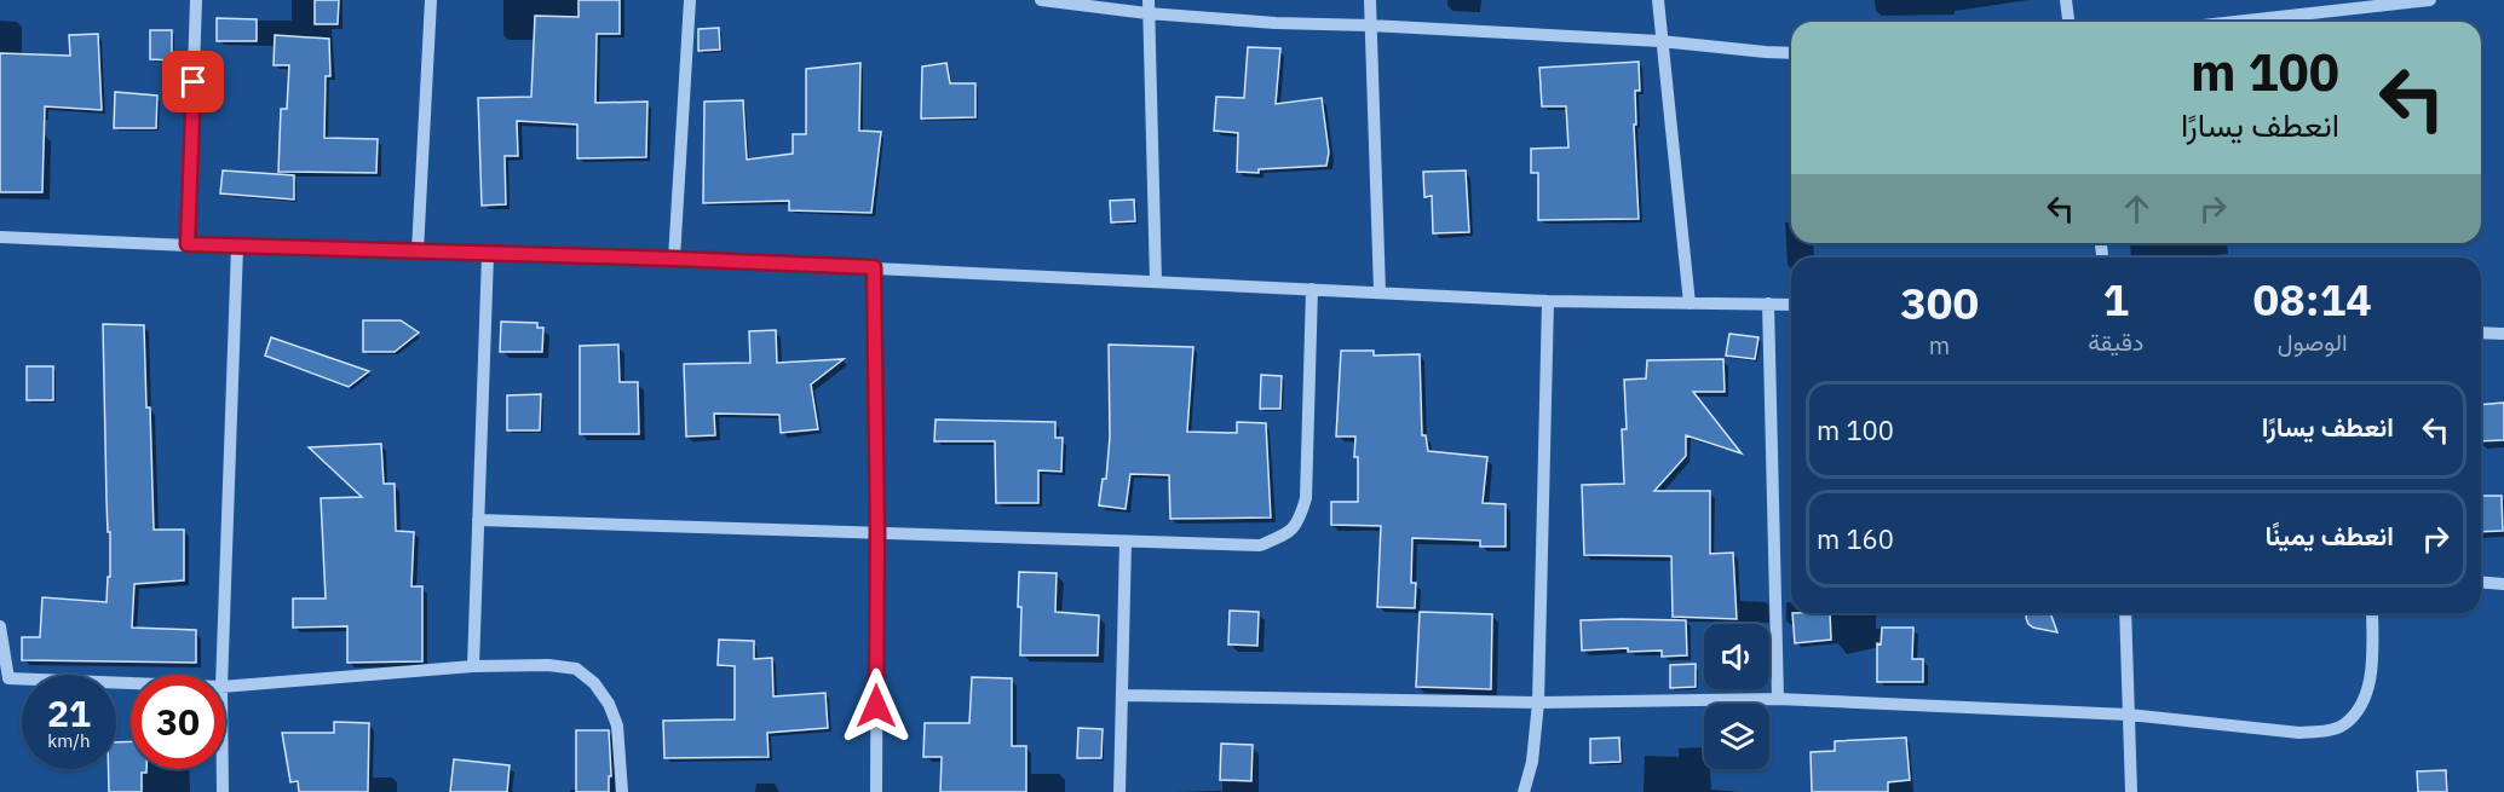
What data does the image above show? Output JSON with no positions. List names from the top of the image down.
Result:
{
  "page": {
    "turn": ["100 m", "انعطف يسارًا"],
    "eta": [
      "08:14",
      "الوصول",
      "1",
      "دقيقة",
      "300",
      "m"
    ],
    "list": [
      {
        "name": "انعطف يسارًا",
        "value": "100 m"
      },
      {
        "name": "انعطف يمينًا",
        "value": "160 m"
      }
    ],
    "speed": "21 km/h",
    "limit": "30"
  }
}
